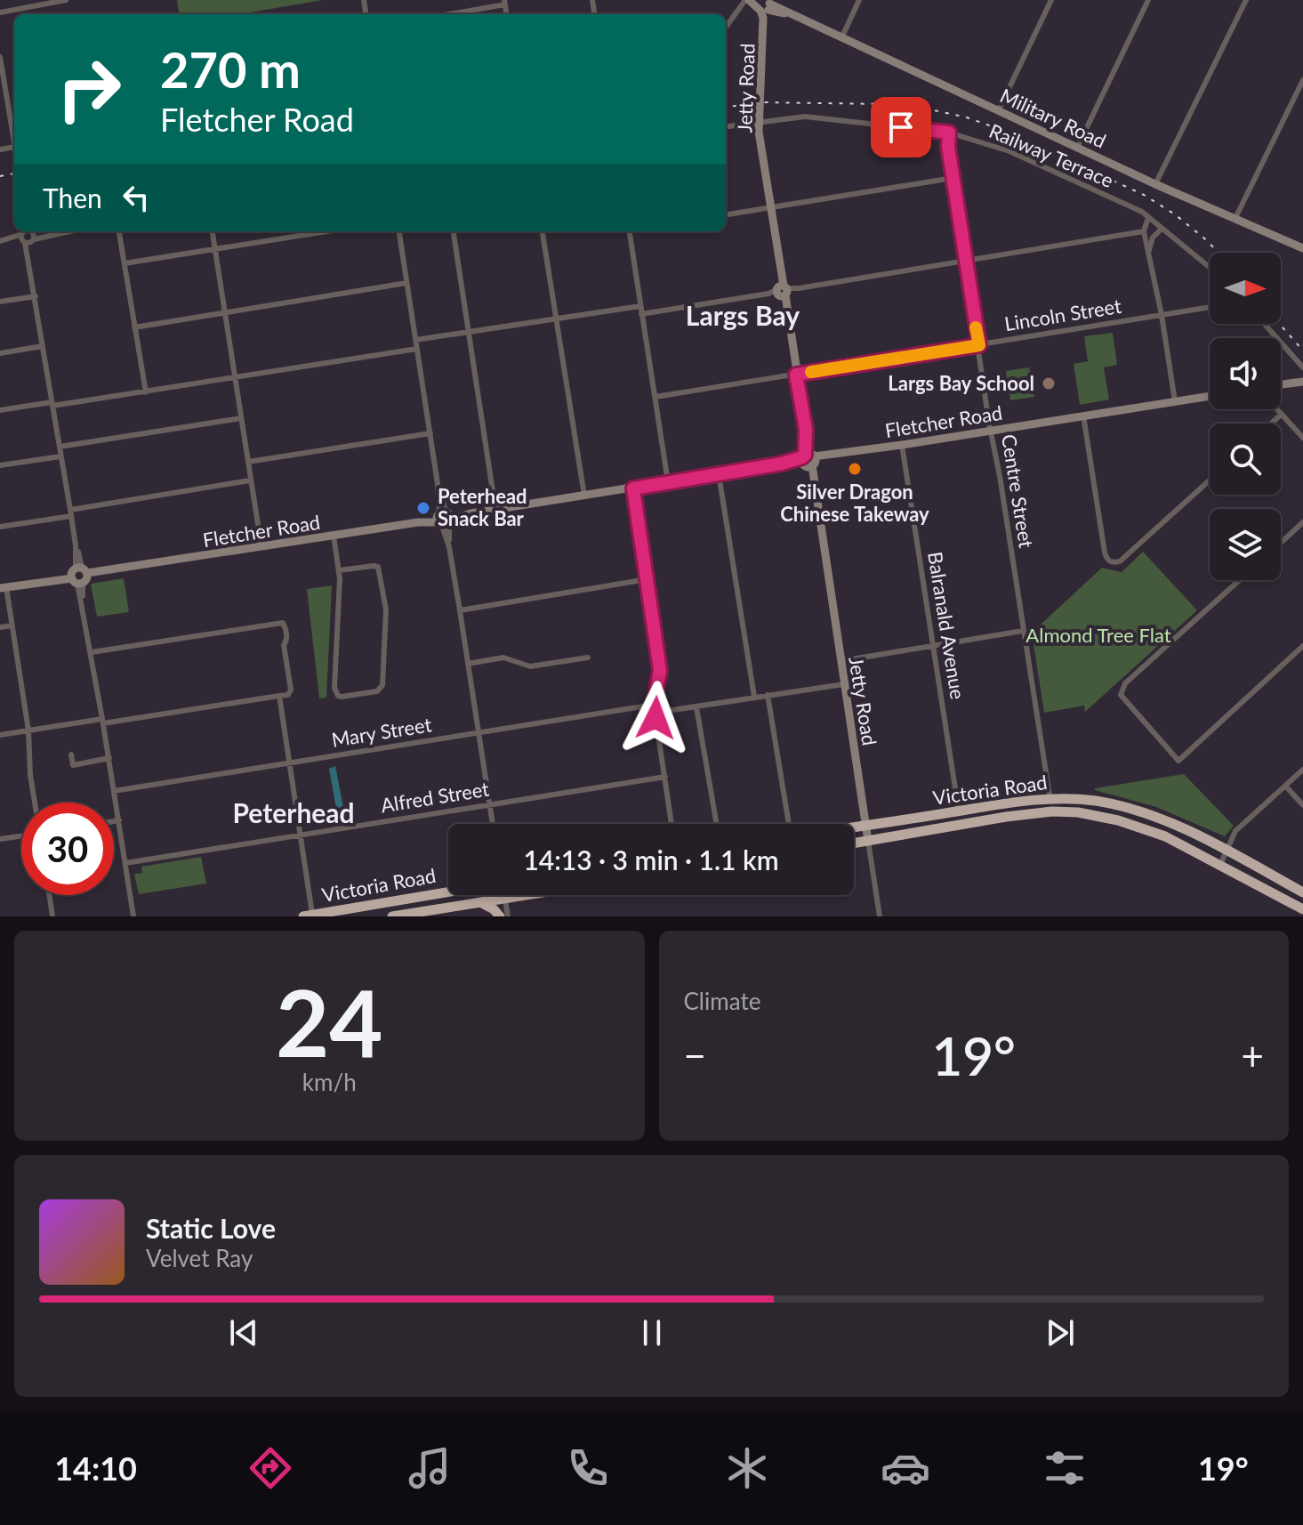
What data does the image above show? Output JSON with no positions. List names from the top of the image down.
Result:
{
  "streets": {
    "highway": ["Victoria Road"],
    "street": [
      "Jetty Road",
      "Military Road",
      "Railway Terrace",
      "Lincoln Street",
      "Fletcher Road",
      "Centre Street",
      "Balranald Avenue",
      "Mary Street",
      "Alfred Street"
    ]
  },
  "crossings": [
    ["Jetty Road", "Military Road"],
    ["Jetty Road", "Railway Terrace"],
    ["Jetty Road", "Lincoln Street"],
    ["Jetty Road", "Fletcher Road"],
    ["Jetty Road", "Victoria Road"],
    ["Railway Terrace", "Centre Street"],
    ["Lincoln Street", "Centre Street"],
    ["Fletcher Road", "Centre Street"],
    ["Fletcher Road", "Balranald Avenue"],
    ["Centre Street", "Victoria Road"],
    ["Balranald Avenue", "Victoria Road"]
  ],
  "districts": ["Largs Bay", "Peterhead"],
  "parks": ["Almond Tree Flat"],
  "places": ["Largs Bay School", "Silver Dragon Chinese Takeway", "Peterhead Snack Bar"],
  "north": "right",
  "page": {
    "turn": ["270 m", "Fletcher Road"],
    "then": "Then",
    "limit": "30",
    "trip": "14:13 · 3 min · 1.1 km",
    "tile": [
      ["24", "km/h"],
      "Climate"
    ],
    "heat": ["−", "19°", "+"],
    "song": ["Static Love", "Velvet Ray"],
    "tabs": ["14:10", "19°"]
  }
}
